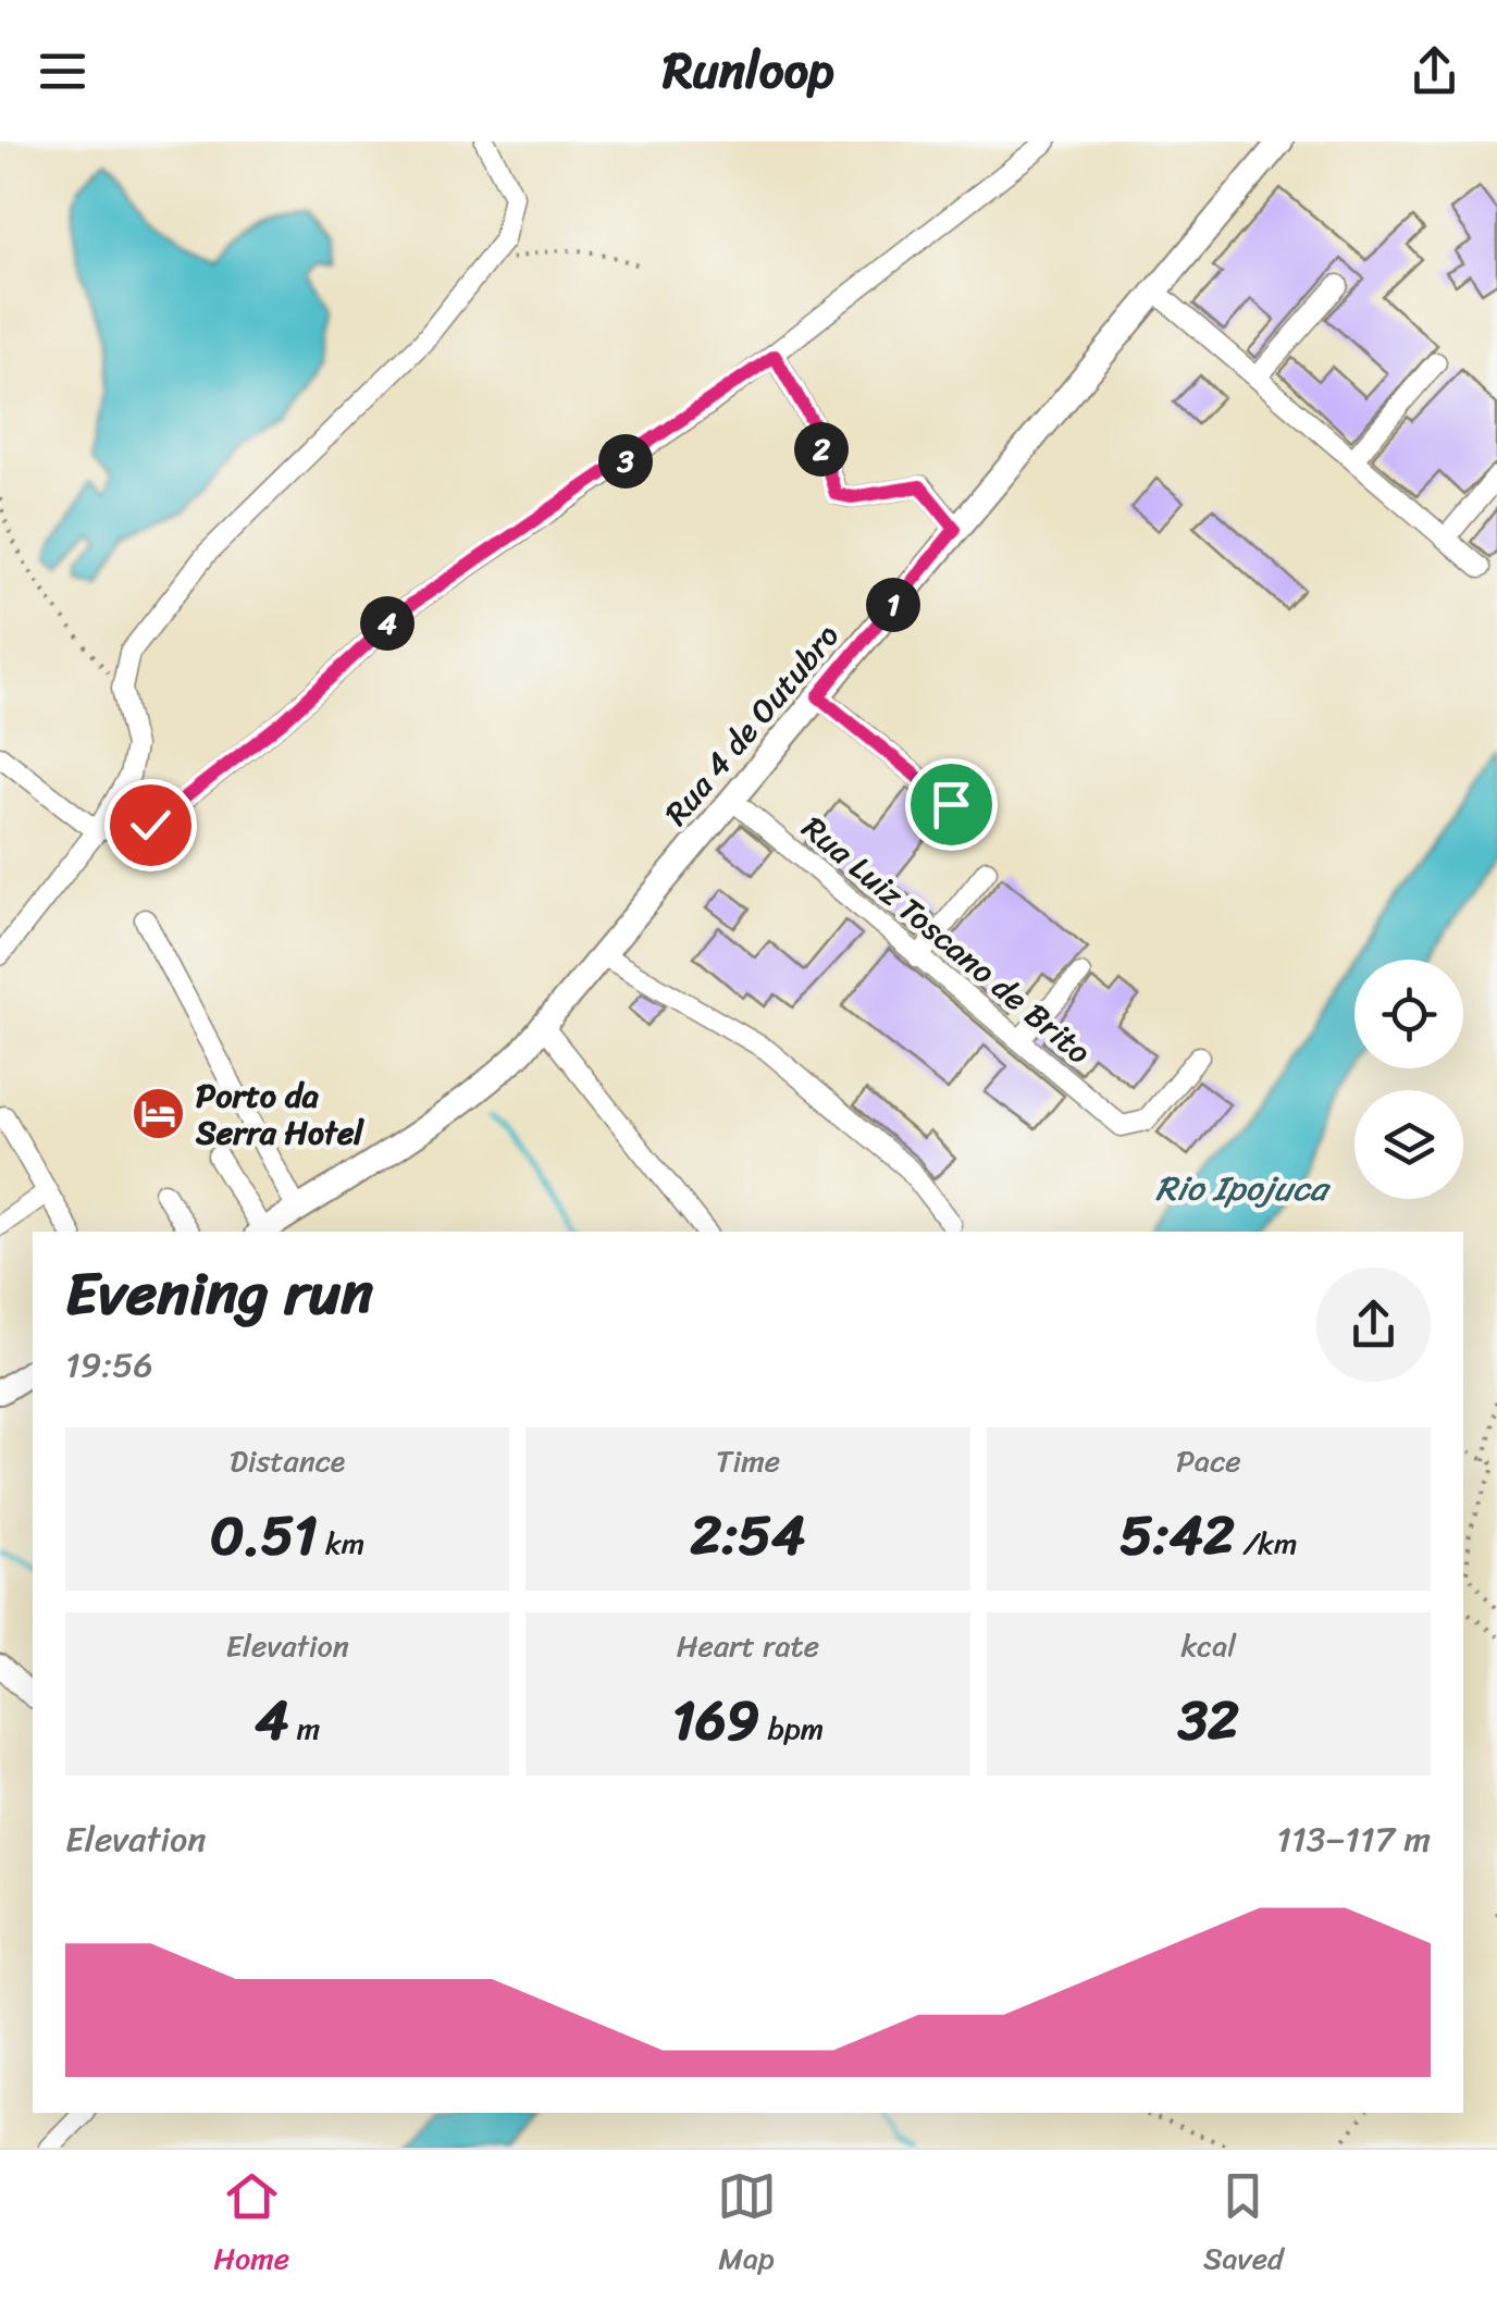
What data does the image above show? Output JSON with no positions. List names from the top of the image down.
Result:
{
  "streets": {
    "main road": ["Rua 4 de Outubro"],
    "street": ["Rua Luiz Toscano de Brito"]
  },
  "crossings": [
    ["Rua 4 de Outubro", "Rua Luiz Toscano de Brito"]
  ],
  "water": ["Rio Ipojuca"],
  "places": {
    "hotel": ["Porto da Serra Hotel"]
  },
  "page": {
    "header": "Runloop",
    "pins": [
      "2",
      "3",
      "1",
      "4"
    ],
    "heading": ["Evening run", "19:56"],
    "stats": [
      ["Distance", "0.51 km"],
      ["Time", "2:54"],
      ["Pace", "5:42 /km"],
      ["Elevation", "4 m"],
      ["Heart rate", "169 bpm"],
      ["kcal", "32"]
    ],
    "chart": ["Elevation", "113–117 m"],
    "tabs": ["Home", "Map", "Saved"]
  }
}
